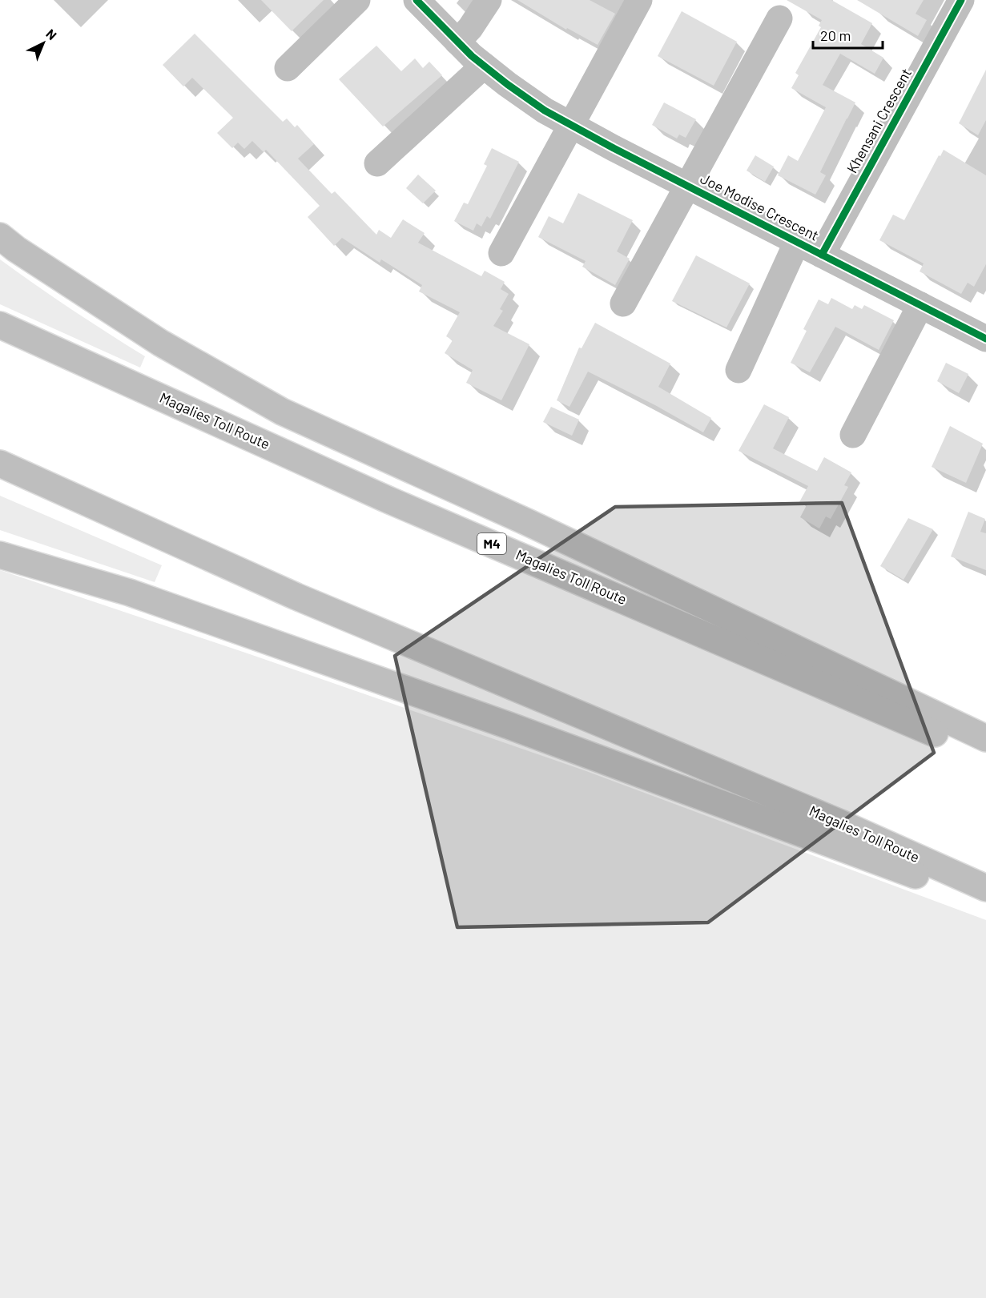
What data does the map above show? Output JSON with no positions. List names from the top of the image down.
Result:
{
  "streets": {
    "main road": [
      "Khensani Crescent",
      "Joe Modise Crescent",
      "Magalies Toll Route",
      "M4"
    ]
  },
  "crossings": [
    ["Khensani Crescent", "Joe Modise Crescent"]
  ],
  "scale_bar": "20 m",
  "north": "top right"
}
